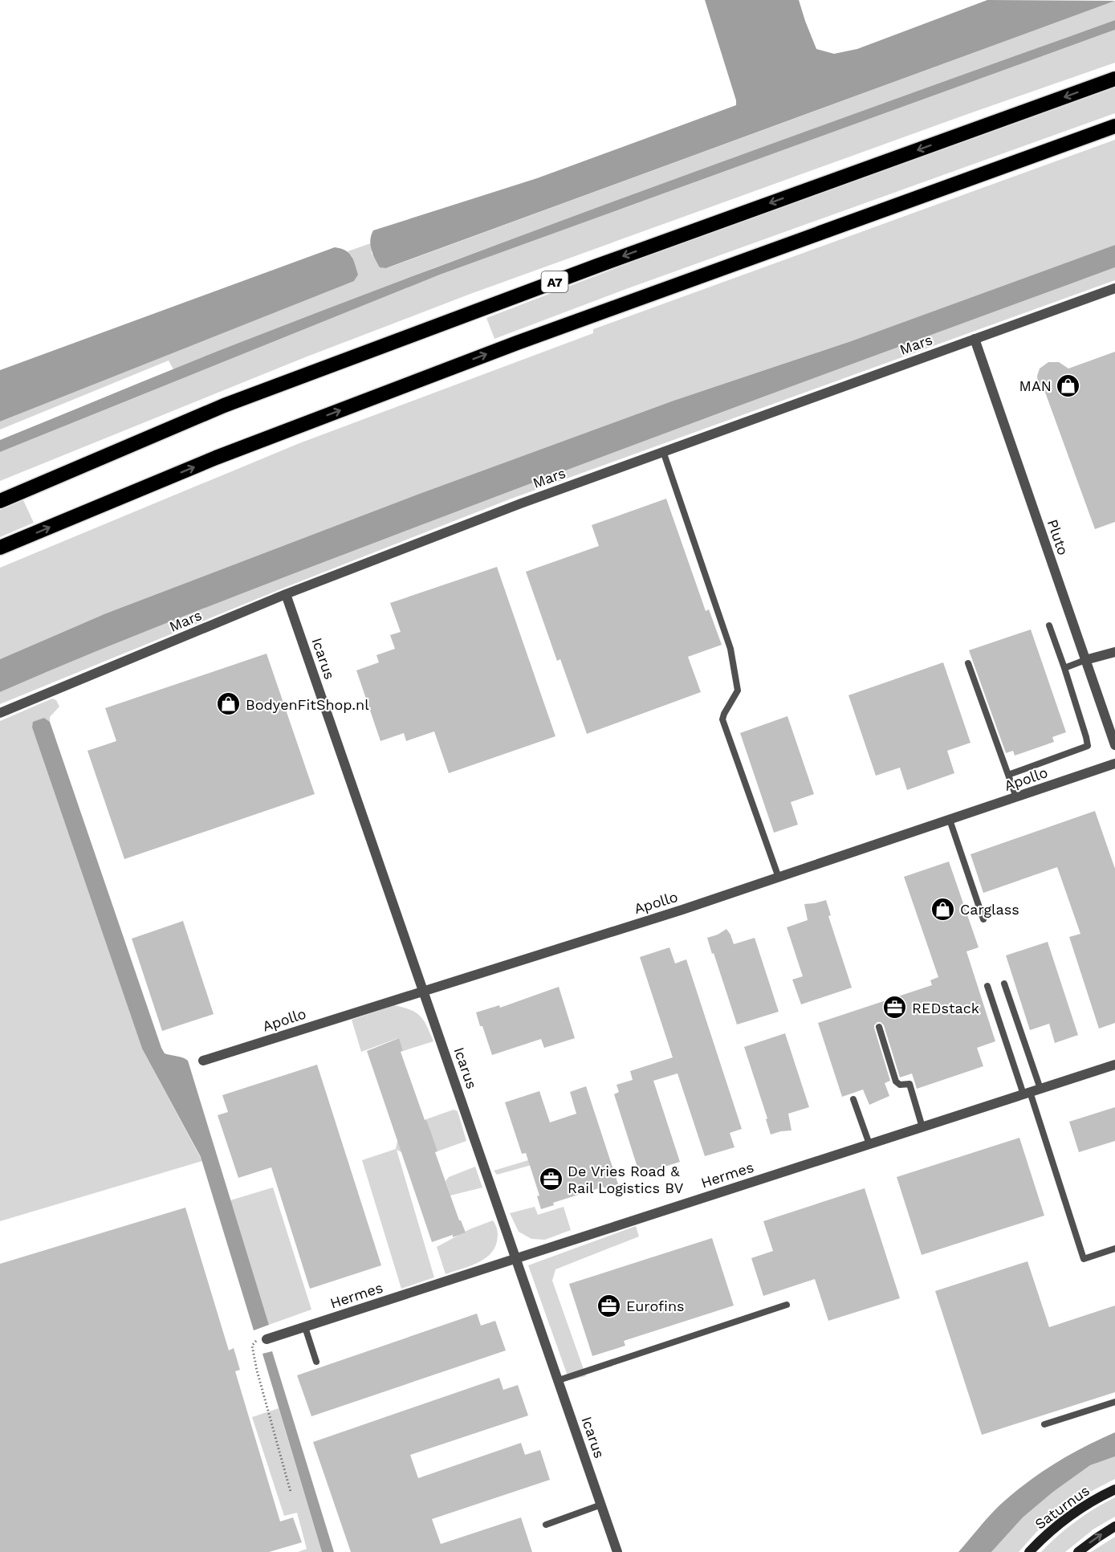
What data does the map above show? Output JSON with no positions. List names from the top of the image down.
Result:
{
  "streets": {
    "highway": ["A7"],
    "main road": ["Saturnus"],
    "street": [
      "Mars",
      "Pluto",
      "Icarus",
      "Apollo",
      "Hermes"
    ]
  },
  "crossings": [
    ["Mars", "Pluto"],
    ["Mars", "Icarus"],
    ["Icarus", "Apollo"],
    ["Icarus", "Hermes"]
  ],
  "places": {
    "shop": ["MAN", "BodyenFitShop.nl", "Carglass"],
    "office": ["REDstack", "De Vries Road & Rail Logistics BV", "Eurofins"]
  }
}
